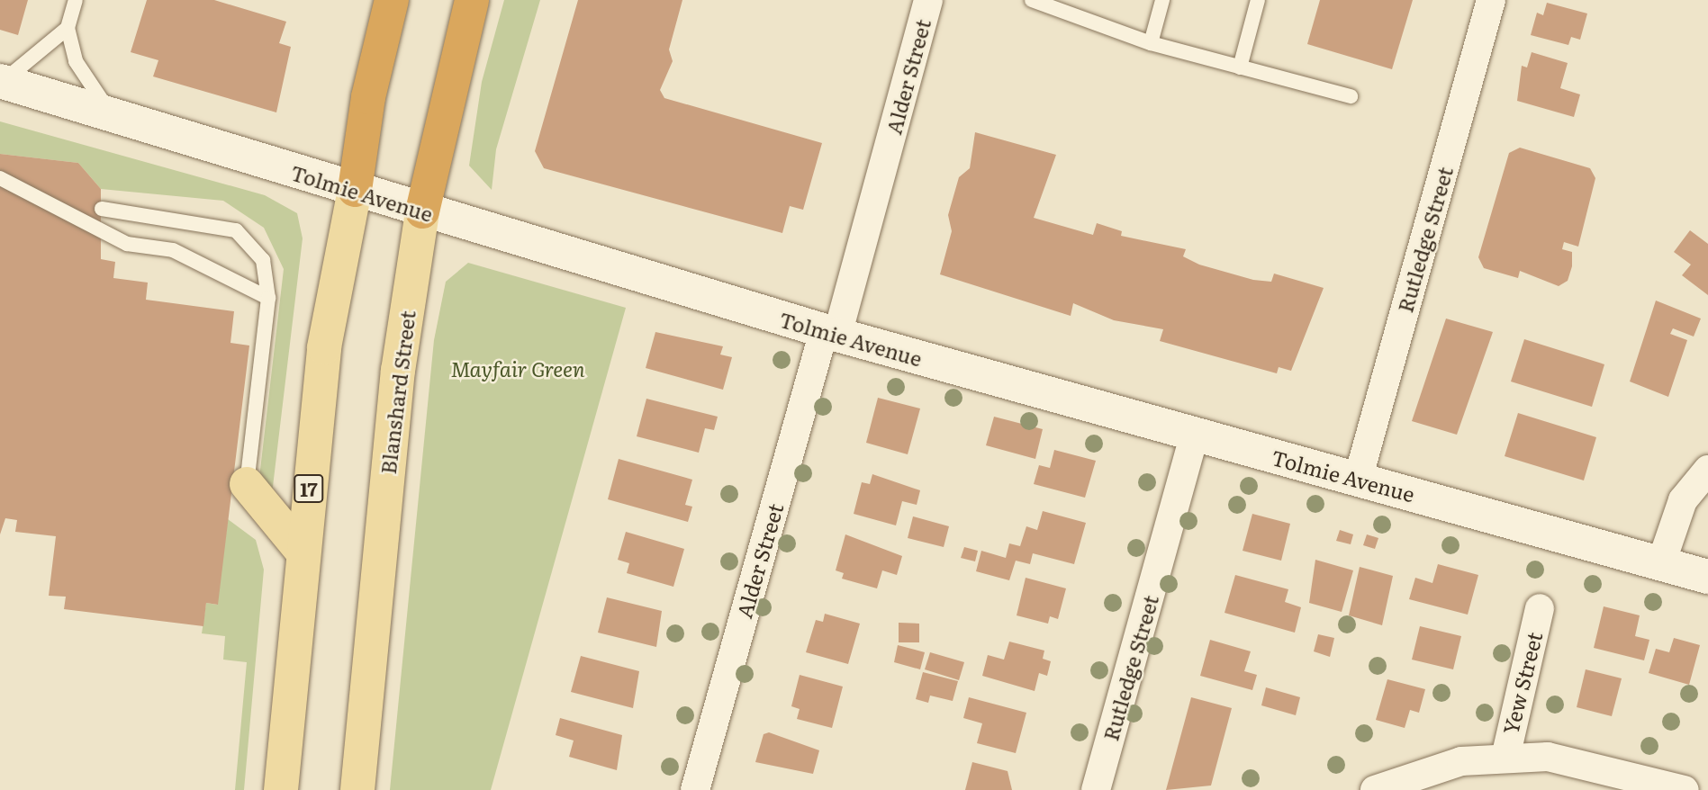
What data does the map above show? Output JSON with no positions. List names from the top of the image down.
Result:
{
  "streets": {
    "highway": ["Blanshard Street", "17"],
    "street": [
      "Alder Street",
      "Tolmie Avenue",
      "Rutledge Street",
      "Yew Street"
    ]
  },
  "crossings": [
    ["Alder Street", "Tolmie Avenue"],
    ["Tolmie Avenue", "Rutledge Street"],
    ["Tolmie Avenue", "Blanshard Street"],
    ["Tolmie Avenue", "17"]
  ],
  "parks": ["Mayfair Green"]
}
